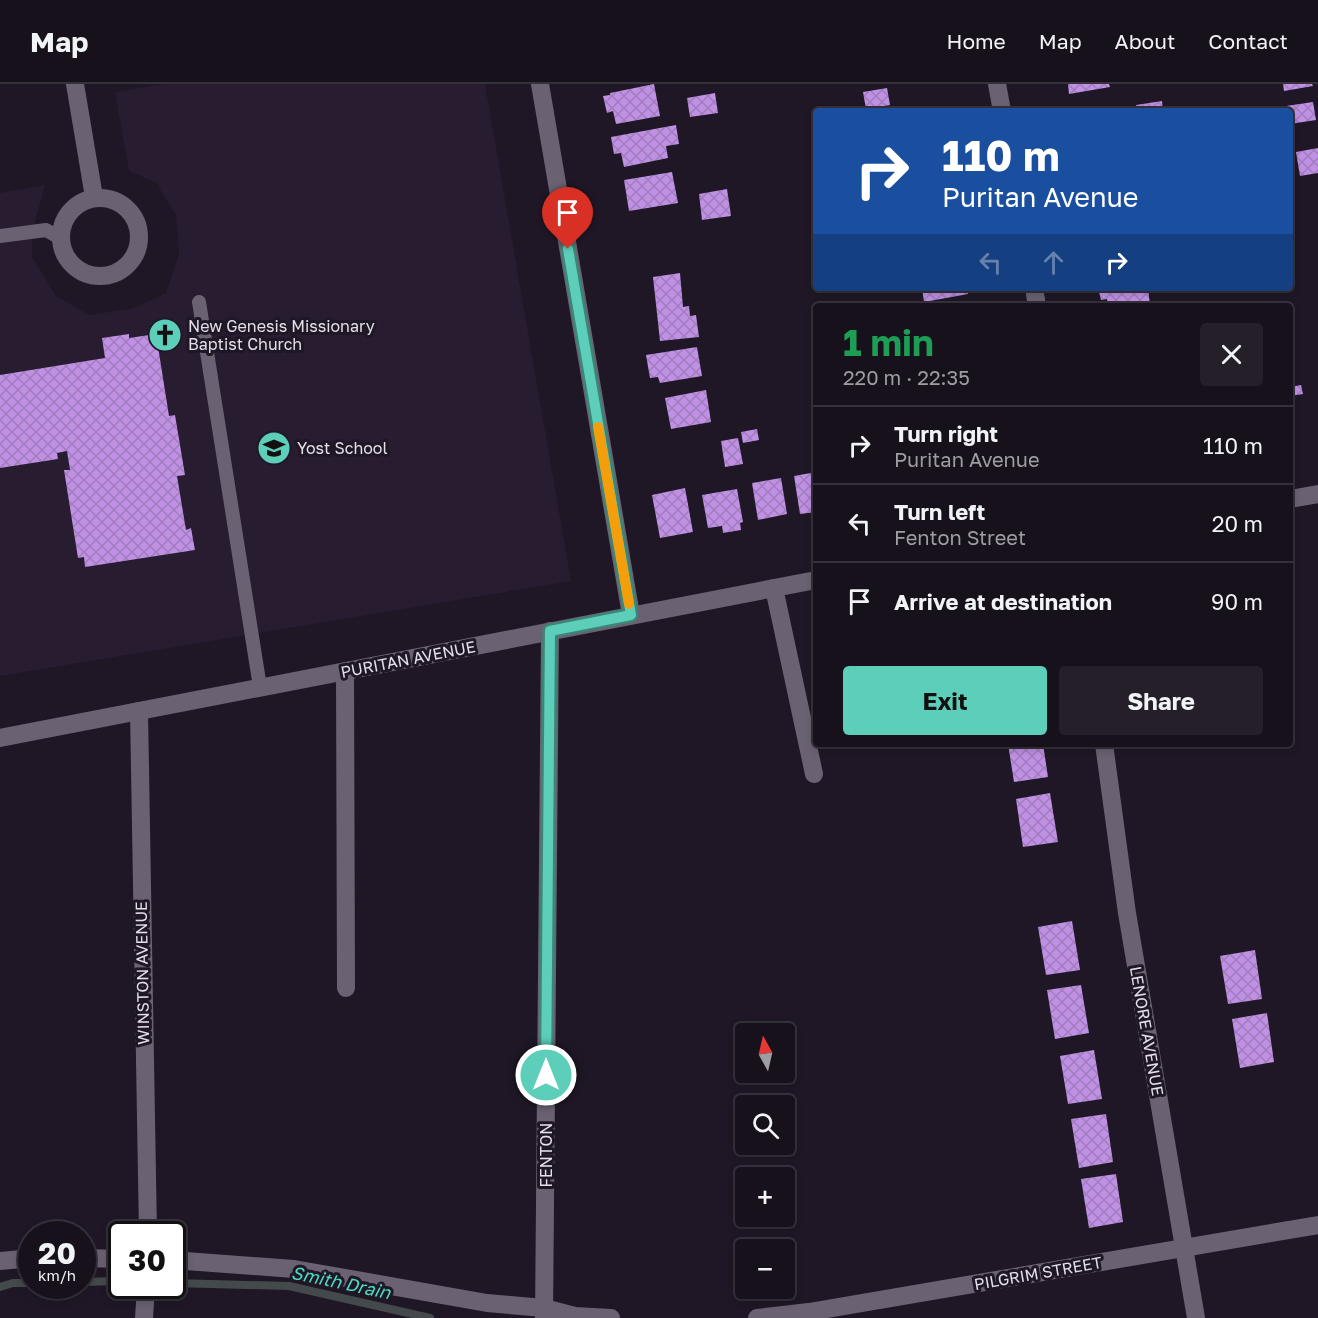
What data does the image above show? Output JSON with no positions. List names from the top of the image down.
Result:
{
  "streets": {
    "street": [
      "PURITAN AVENUE",
      "WINSTON AVENUE",
      "LENORE AVENUE",
      "FENTON",
      "PILGRIM STREET"
    ]
  },
  "crossings": [
    ["PURITAN AVENUE", "WINSTON AVENUE"],
    ["PURITAN AVENUE", "FENTON"],
    ["LENORE AVENUE", "PILGRIM STREET"]
  ],
  "water": ["Smith Drain"],
  "places": {
    "church": ["New Genesis Missionary Baptist Church"],
    "school or university": ["Yost School"]
  },
  "north": "top",
  "page": {
    "header": "Map",
    "nav": [
      "Home",
      "Map",
      "About",
      "Contact"
    ],
    "turn": ["110 m", "Puritan Avenue"],
    "heading": ["1 min", "220 m · 22:35"],
    "list": [
      {
        "name": "Turn right",
        "note": "Puritan Avenue",
        "value": "110 m"
      },
      {
        "name": "Turn left",
        "note": "Fenton Street",
        "value": "20 m"
      },
      {
        "name": "Arrive at destination",
        "value": "90 m"
      }
    ],
    "buttons": ["Exit", "Share"],
    "map_buttons": ["+", "−"],
    "speed": "20 km/h",
    "limit": "30"
  }
}
